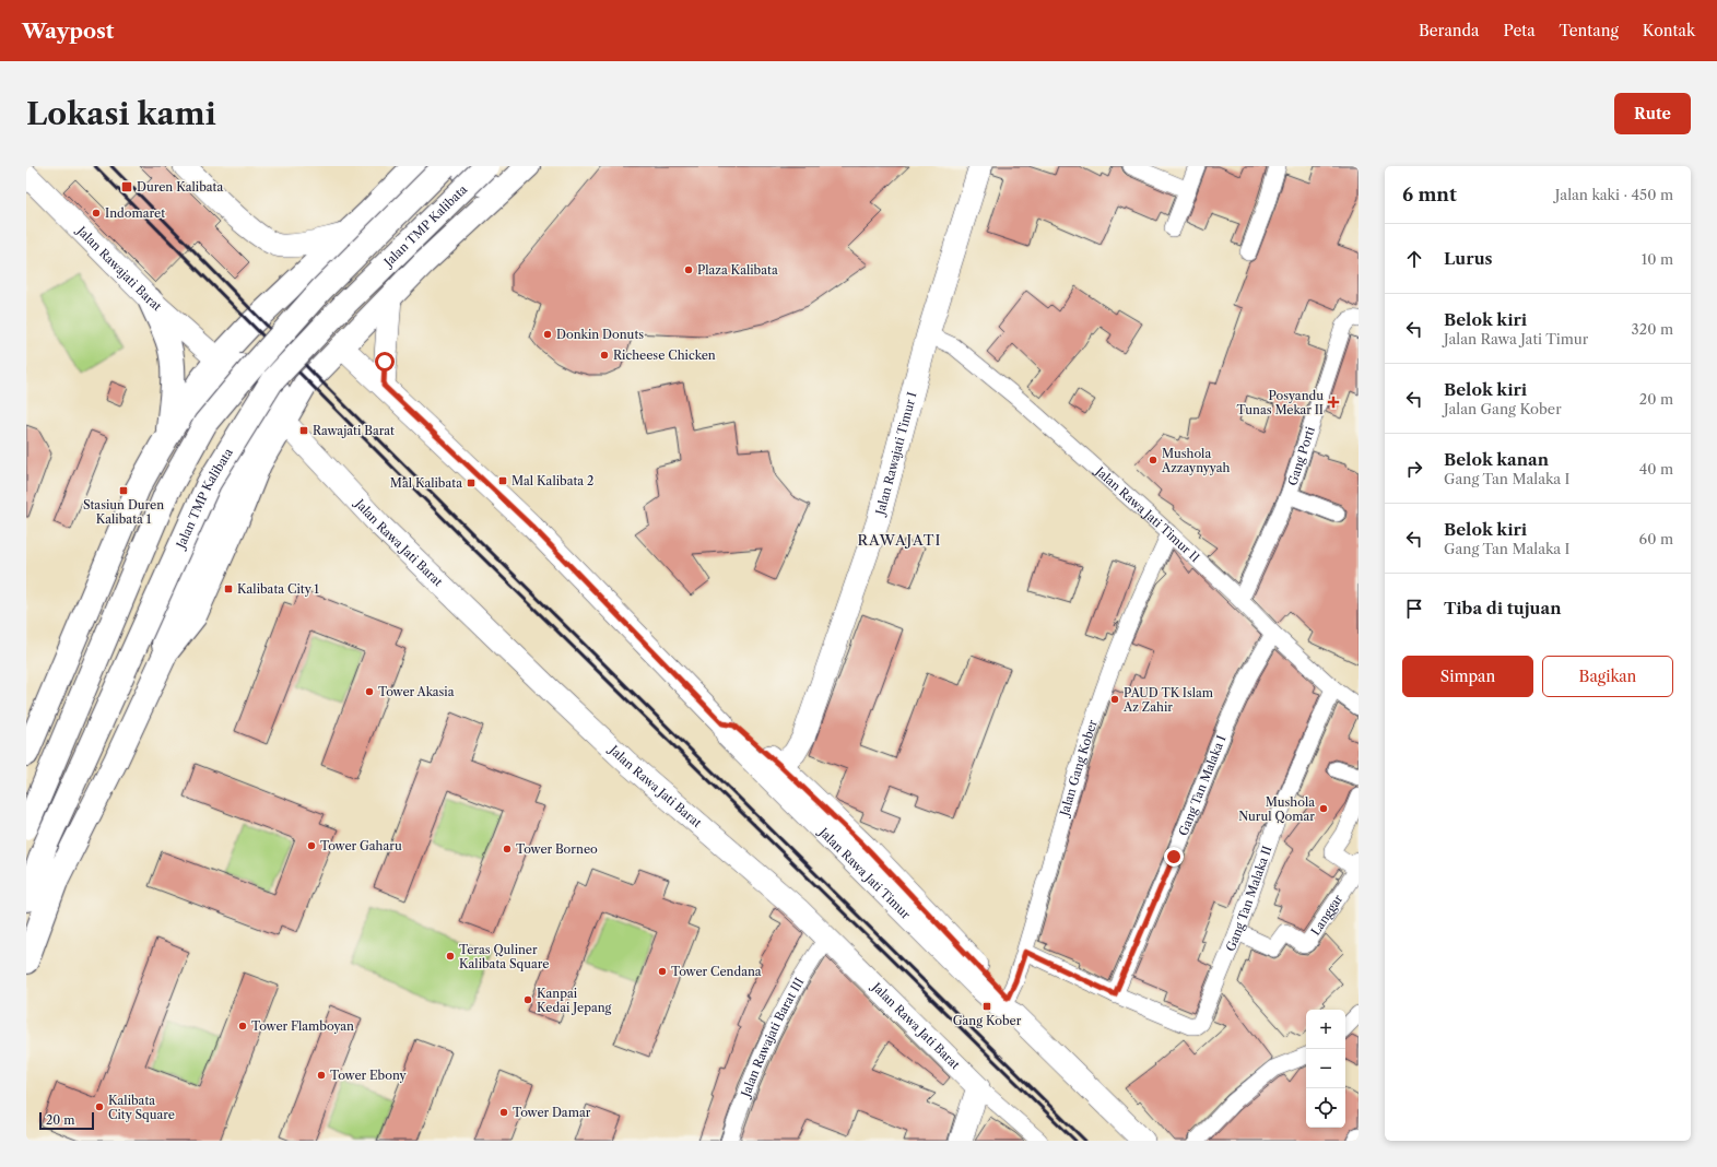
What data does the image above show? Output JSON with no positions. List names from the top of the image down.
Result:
{
  "streets": {
    "main road": ["Jalan TMP Kalibata"],
    "street": [
      "Jalan Rawajati Barat",
      "Jalan Rawajati Timur I",
      "Gang Porti",
      "Jalan Rawa Jati Timur II",
      "Jalan Rawa Jati Barat",
      "Jalan Gang Kober",
      "Gang Tan Malaka I",
      "Jalan Rawa Jati Timur",
      "Gang Tan Malaka II",
      "Langgar",
      "Jalan Rawajati Barat III"
    ]
  },
  "crossings": [
    ["Jalan Rawajati Timur I", "Jalan Rawa Jati Timur II"],
    ["Jalan Rawajati Timur I", "Jalan Rawa Jati Timur"],
    ["Gang Porti", "Jalan Rawa Jati Timur II"],
    ["Jalan Rawa Jati Timur II", "Jalan Gang Kober"],
    ["Jalan Rawa Jati Timur II", "Gang Tan Malaka I"],
    ["Jalan Rawa Jati Timur II", "Gang Tan Malaka II"],
    ["Jalan Rawa Jati Barat", "Jalan Rawajati Barat III"],
    ["Jalan Gang Kober", "Jalan Rawa Jati Timur"],
    ["Gang Tan Malaka I", "Gang Tan Malaka II"],
    ["Gang Tan Malaka II", "Langgar"]
  ],
  "districts": ["RAWAJATI"],
  "places": {
    "transit": [
      "Duren Kalibata",
      "Rawajati Barat",
      "Mal Kalibata 2",
      "Mal Kalibata",
      "Stasiun Duren Kalibata 1",
      "Kalibata City 1",
      "Gang Kober"
    ],
    "other": [
      "Indomaret",
      "Plaza Kalibata",
      "Donkin Donuts",
      "Richeese Chicken",
      "Mushola Azzaynyyah",
      "Tower Akasia",
      "PAUD TK Islam Az Zahir",
      "Mushola Nurul Qomar",
      "Tower Gaharu",
      "Tower Borneo",
      "Teras Quliner Kalibata Square",
      "Tower Cendana",
      "Kanpai Kedai Jepang",
      "Tower Flamboyan",
      "Tower Ebony",
      "Kalibata City Square",
      "Tower Damar"
    ],
    "health": ["Posyandu Tunas Mekar II"]
  },
  "scale_bar": "20 m",
  "page": {
    "header": "Waypost",
    "nav": [
      "Beranda",
      "Peta",
      "Tentang",
      "Kontak"
    ],
    "buttons": [
      "Rute",
      ["Simpan", "Bagikan"]
    ],
    "title": "Lokasi kami",
    "heading": ["6 mnt", "Jalan kaki · 450 m"],
    "list": [
      ["Lurus", "10 m"],
      ["Belok kiri", "Jalan Rawa Jati Timur", "320 m"],
      ["Belok kiri", "Jalan Gang Kober", "20 m"],
      ["Belok kanan", "Gang Tan Malaka I", "40 m"],
      ["Belok kiri", "Gang Tan Malaka I", "60 m"],
      "Tiba di tujuan"
    ],
    "map_buttons": ["+", "−"],
    "scale": "20 m"
  }
}
